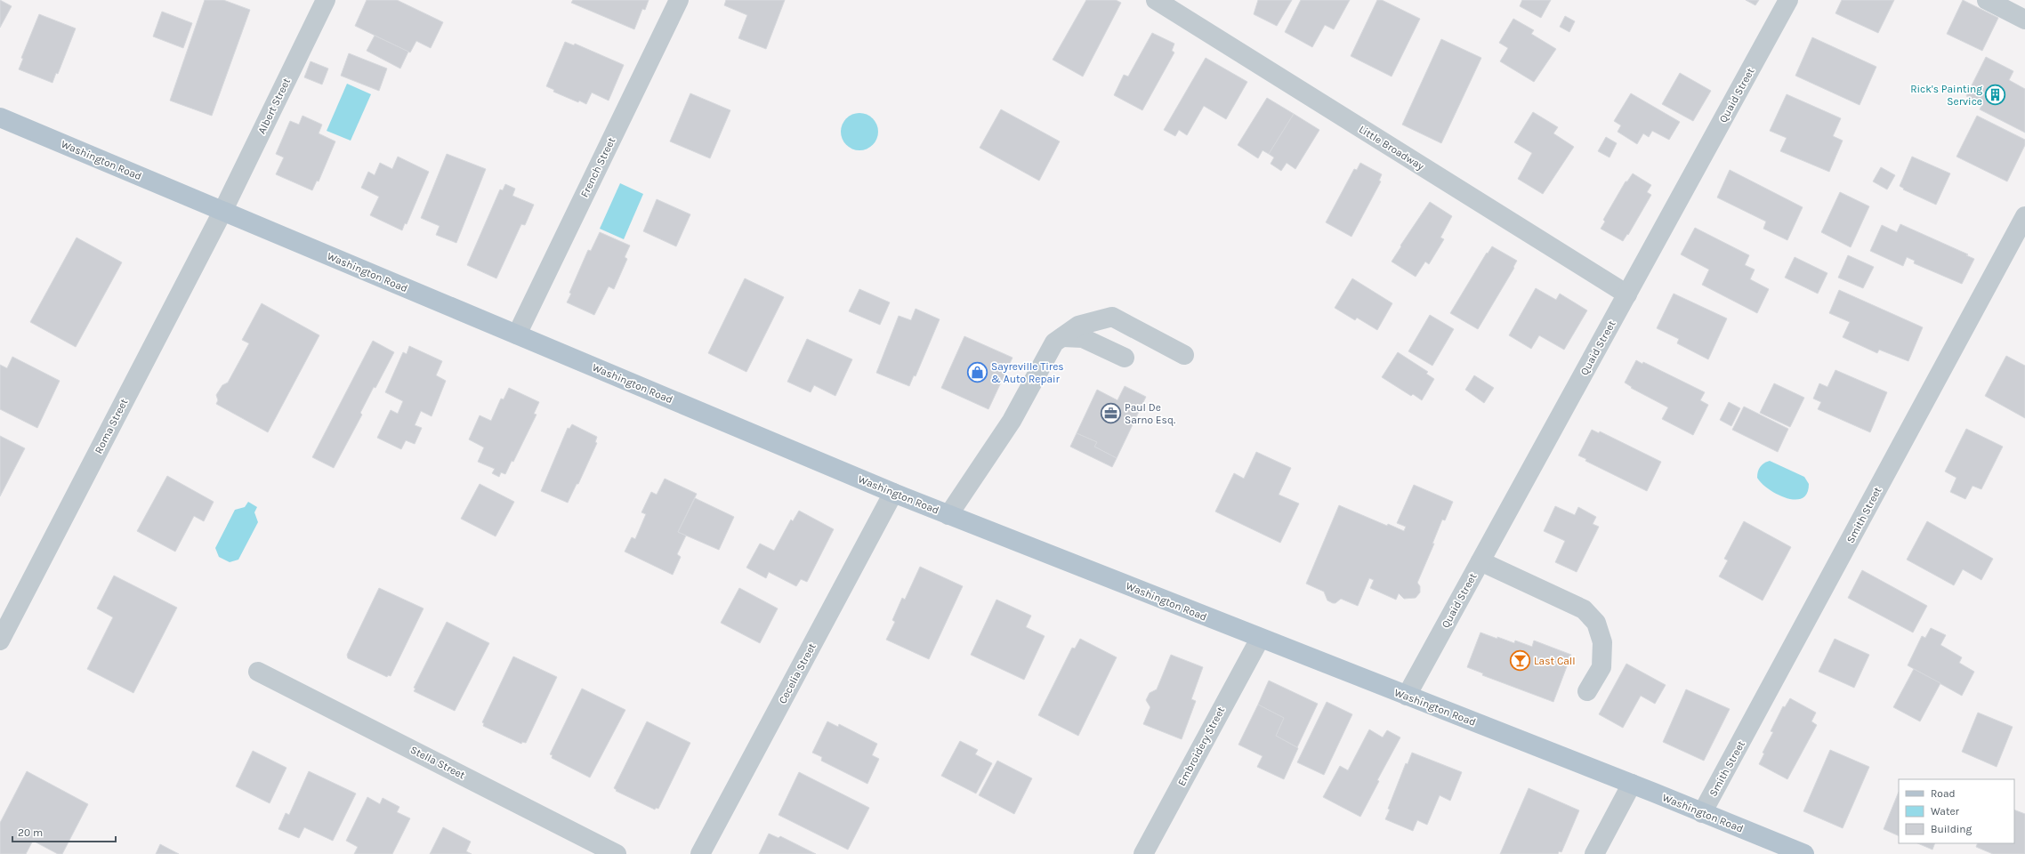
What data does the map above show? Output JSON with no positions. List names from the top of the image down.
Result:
{
  "streets": {
    "main road": ["Washington Road"],
    "street": [
      "Quaid Street",
      "Albert Street",
      "Little Broadway",
      "French Street",
      "Roma Street",
      "Smith Street",
      "Cecelia Street",
      "Embroidery Street",
      "Stella Street"
    ]
  },
  "crossings": [
    ["Quaid Street", "Little Broadway"],
    ["Quaid Street", "Washington Road"],
    ["Albert Street", "Washington Road"],
    ["Albert Street", "Roma Street"],
    ["Washington Road", "French Street"],
    ["Washington Road", "Roma Street"],
    ["Washington Road", "Smith Street"],
    ["Washington Road", "Cecelia Street"],
    ["Washington Road", "Embroidery Street"]
  ],
  "places": {
    "building": ["Rick's Painting Service"],
    "shop": ["Sayreville Tires & Auto Repair"],
    "office": ["Paul De Sarno Esq."],
    "bar": ["Last Call"]
  },
  "legend": ["Road", "Water", "Building"],
  "scale_bar": "20 m"
}
